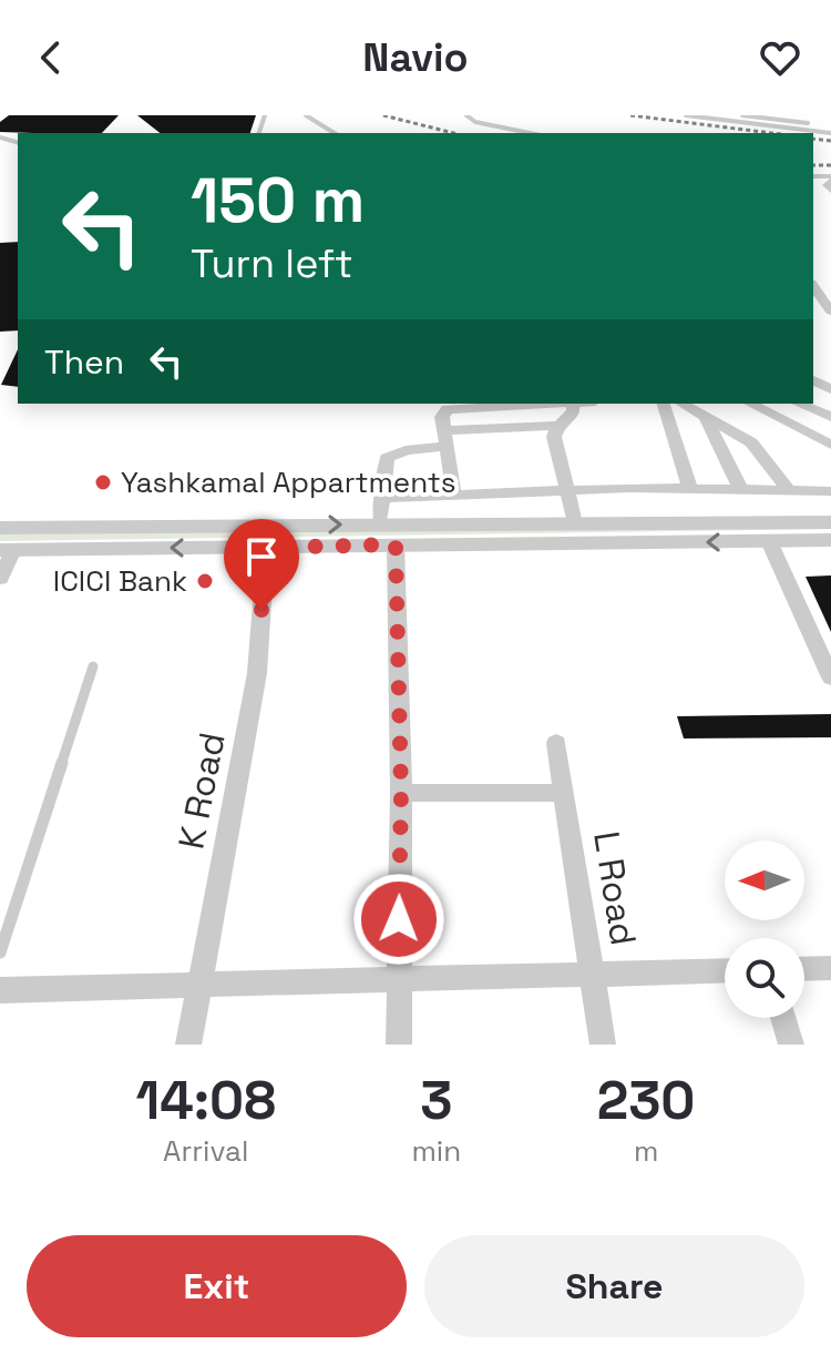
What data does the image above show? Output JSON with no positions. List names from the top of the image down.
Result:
{
  "streets": {
    "street": ["K Road", "L Road"]
  },
  "places": ["Yashkamal Appartments", "ICICI Bank"],
  "north": "left",
  "page": {
    "header": "Navio",
    "turn": ["150 m", "Turn left"],
    "then": "Then",
    "eta": [
      "14:08",
      "Arrival",
      "3",
      "min",
      "230",
      "m"
    ],
    "buttons": ["Exit", "Share"]
  }
}
